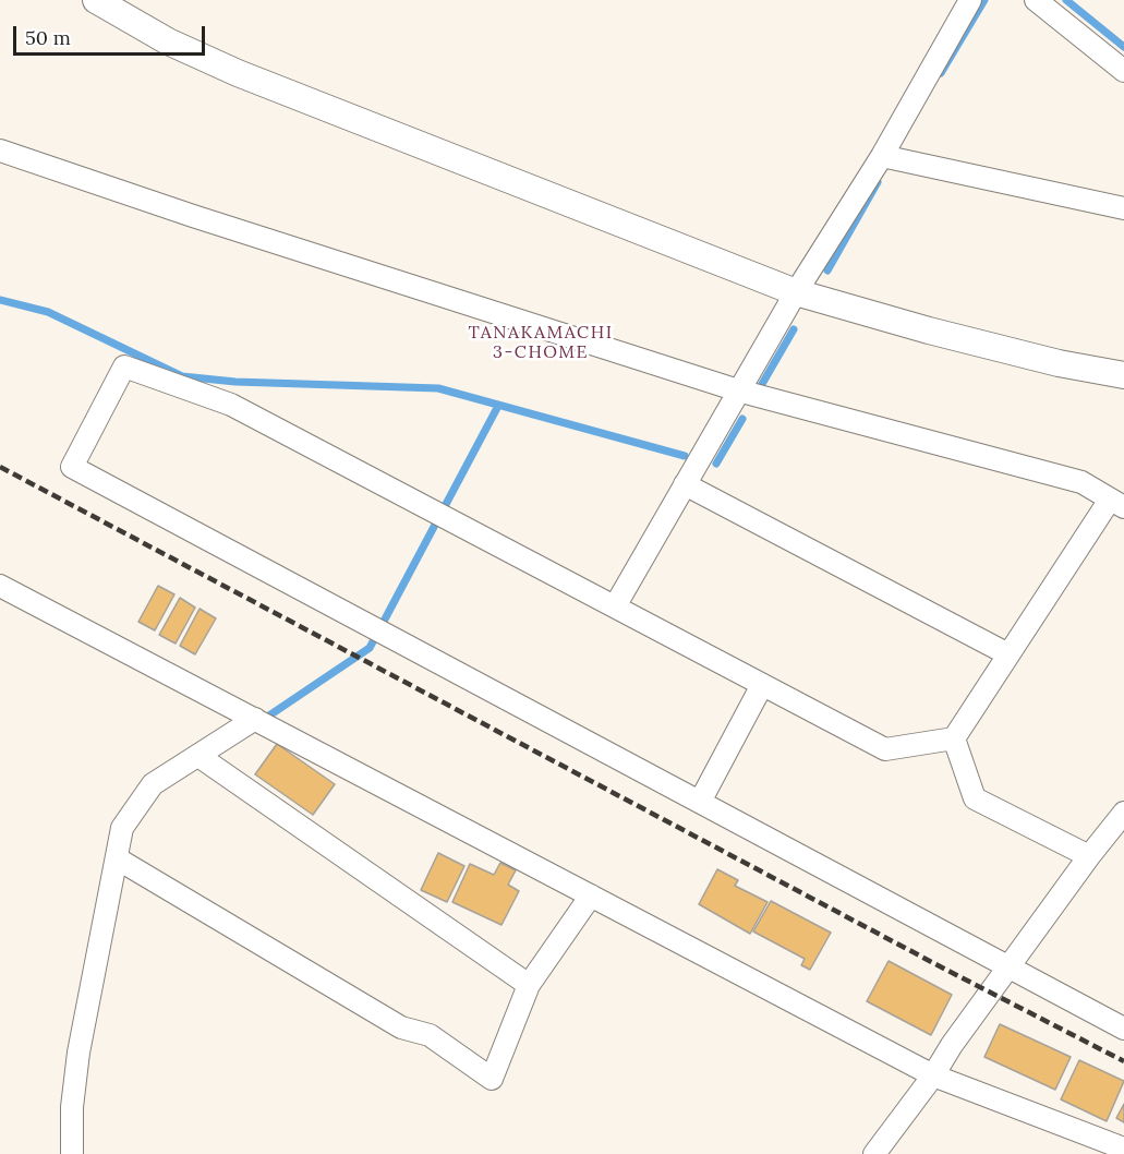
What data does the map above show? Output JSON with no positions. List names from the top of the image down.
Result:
{
  "districts": ["TANAKAMACHI 3-CHOME"],
  "scale_bar": "50 m"
}
